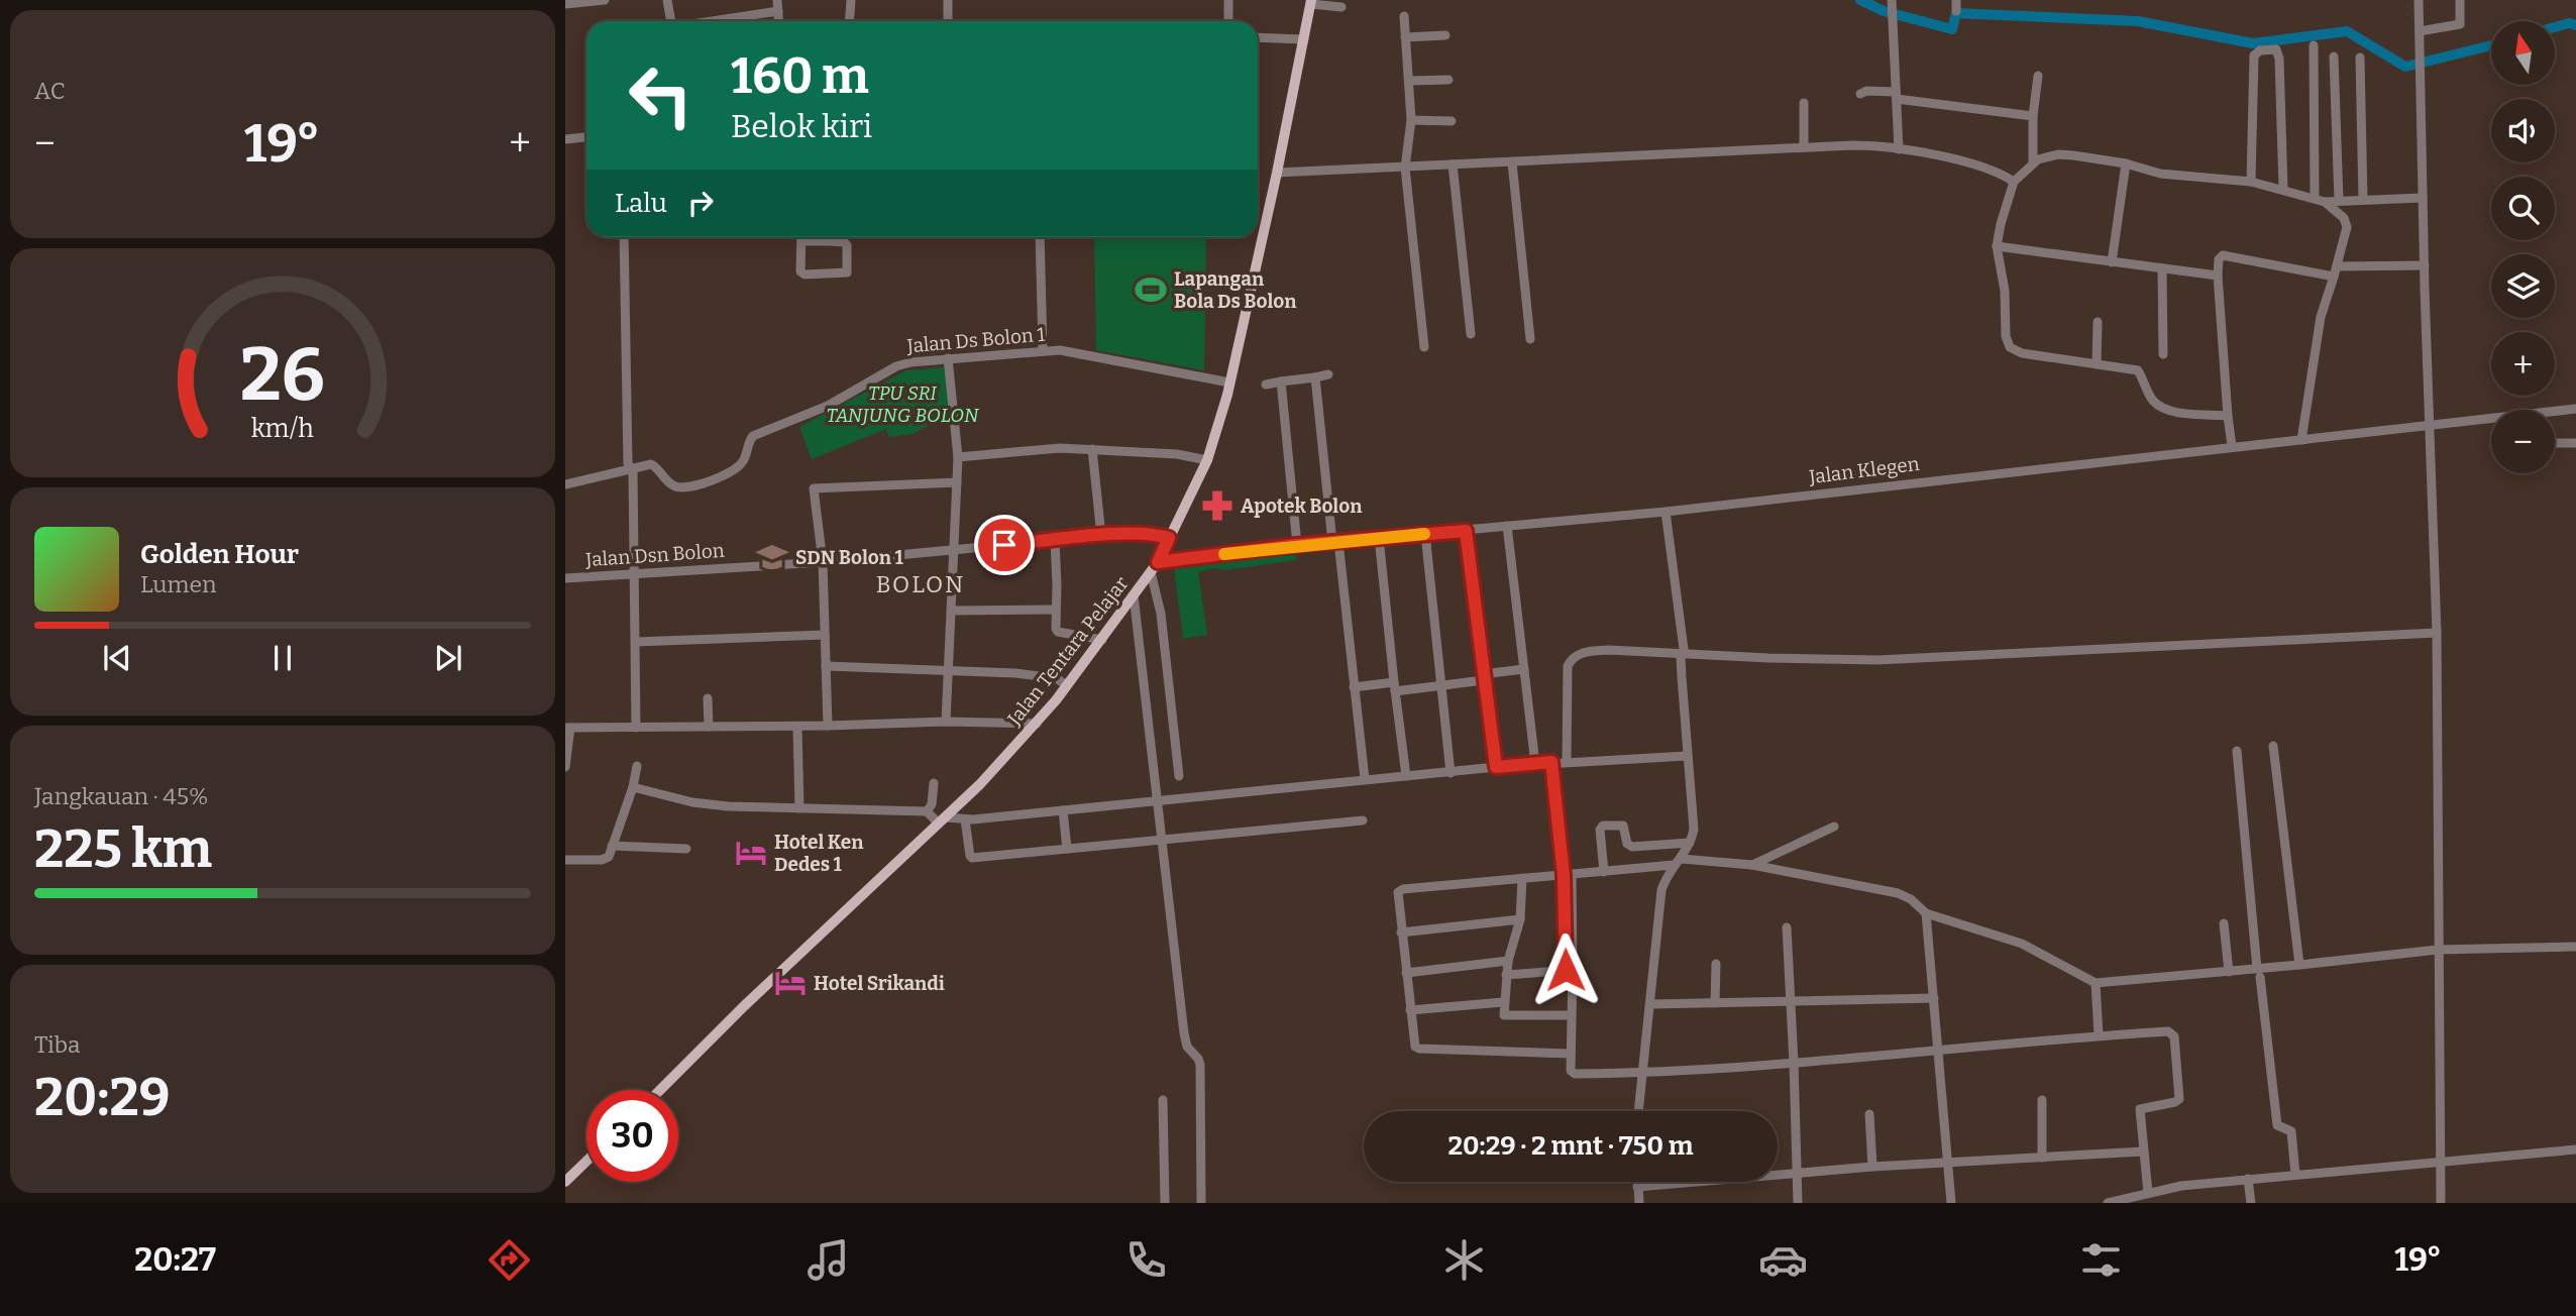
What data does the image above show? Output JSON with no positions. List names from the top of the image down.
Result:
{
  "streets": {
    "main road": ["Jalan Tentara Pelajar"],
    "street": ["Jalan Ds Bolon 1", "Jalan Klegen", "Jalan Dsn Bolon"]
  },
  "crossings": [
    ["Jalan Ds Bolon 1", "Jalan Tentara Pelajar"],
    ["Jalan Klegen", "Jalan Tentara Pelajar"],
    ["Jalan Dsn Bolon", "Jalan Tentara Pelajar"]
  ],
  "districts": ["BOLON"],
  "parks": ["TPU SRI TANJUNG BOLON"],
  "places": {
    "sports": ["Lapangan Bola Ds Bolon"],
    "pharmacy": ["Apotek Bolon"],
    "school or university": ["SDN Bolon 1"],
    "hotel": ["Hotel Ken Dedes 1", "Hotel Srikandi"]
  },
  "north": "top",
  "page": {
    "tile": [
      "AC",
      ["Jangkauan · 45%", "225 km"],
      ["Tiba", "20:29"]
    ],
    "map_buttons": ["+", "−"],
    "turn": ["160 m", "Belok kiri"],
    "heat": ["−", "19°", "+"],
    "then": "Lalu",
    "song": ["Golden Hour", "Lumen"],
    "limit": "30",
    "trip": "20:29 · 2 mnt · 750 m",
    "tabs": ["20:27", "19°"],
    "gauge": ["26", "km/h"]
  }
}
